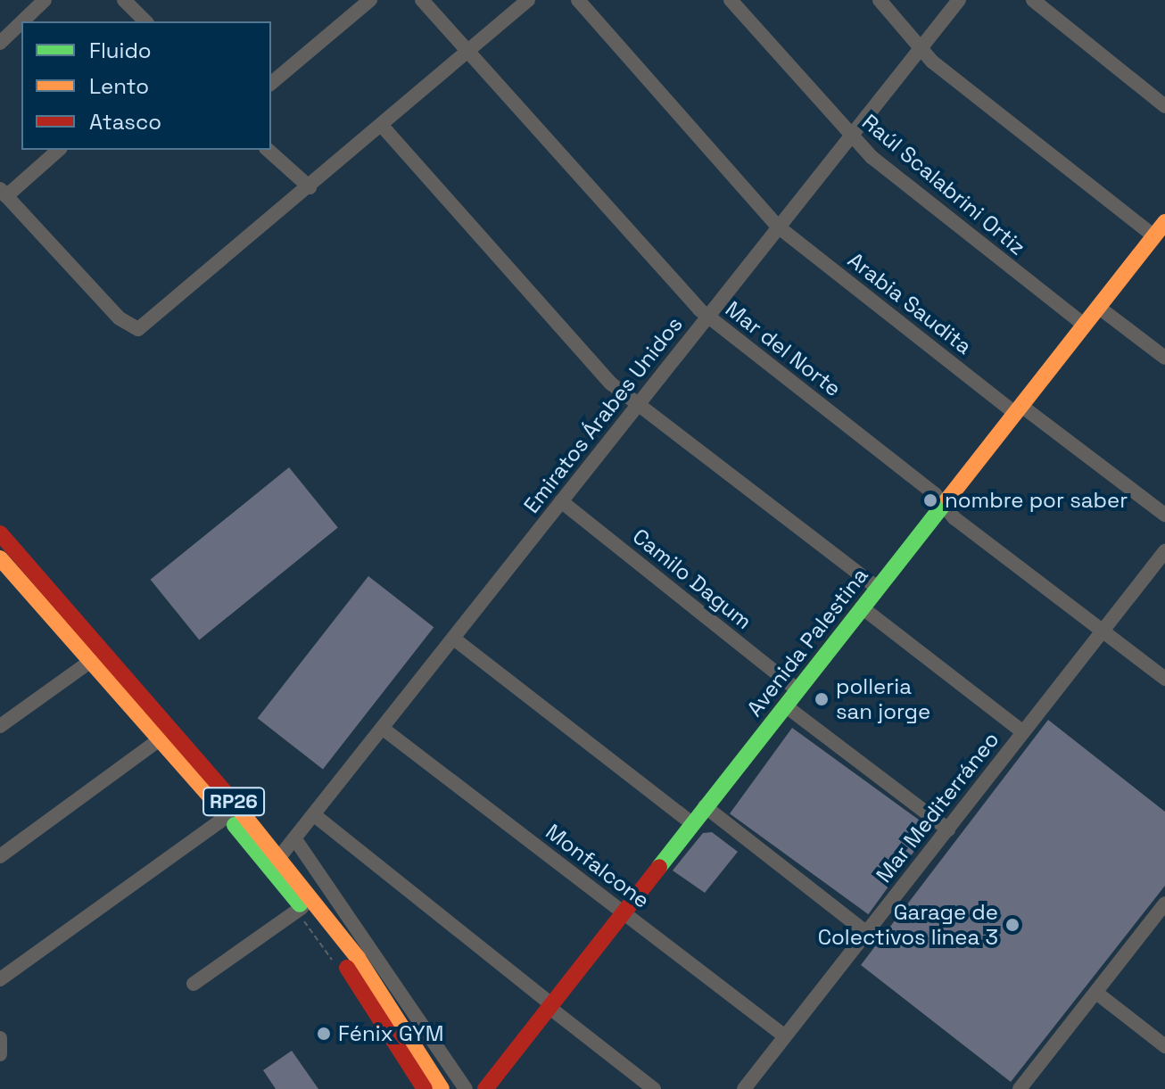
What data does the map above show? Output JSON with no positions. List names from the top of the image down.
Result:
{
  "streets": {
    "main road": ["Avenida Palestina", "RP26"],
    "street": [
      "Raúl Scalabrini Ortiz",
      "Arabia Saudita",
      "Mar del Norte",
      "Emiratos Árabes Unidos",
      "Camilo Dagum",
      "Mar Mediterráneo",
      "Monfalcone"
    ]
  },
  "crossings": [
    ["Raúl Scalabrini Ortiz", "Emiratos Árabes Unidos"],
    ["Raúl Scalabrini Ortiz", "Avenida Palestina"],
    ["Arabia Saudita", "Emiratos Árabes Unidos"],
    ["Arabia Saudita", "Avenida Palestina"],
    ["Mar del Norte", "Emiratos Árabes Unidos"],
    ["Mar del Norte", "Avenida Palestina"],
    ["Mar del Norte", "Mar Mediterráneo"],
    ["Emiratos Árabes Unidos", "Camilo Dagum"],
    ["Emiratos Árabes Unidos", "RP26"],
    ["Emiratos Árabes Unidos", "Monfalcone"],
    ["Camilo Dagum", "Avenida Palestina"],
    ["Avenida Palestina", "Monfalcone"],
    ["Mar Mediterráneo", "Monfalcone"]
  ],
  "places": [
    "nombre por saber",
    "polleria san jorge",
    "Garage de Colectivos linea 3",
    "Fénix GYM"
  ],
  "legend": ["Fluido", "Lento", "Atasco"]
}
